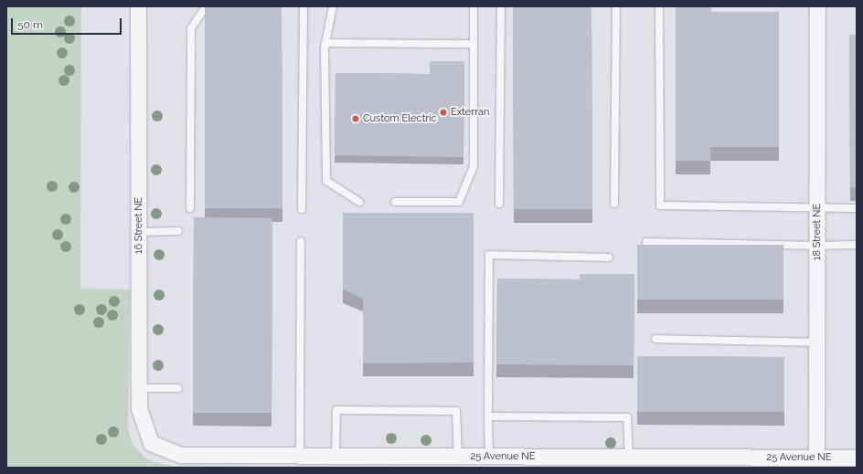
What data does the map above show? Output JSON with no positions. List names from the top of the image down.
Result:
{
  "streets": {
    "street": ["16 Street NE", "18 Street NE", "25 Avenue NE"]
  },
  "crossings": [
    ["16 Street NE", "25 Avenue NE"],
    ["18 Street NE", "25 Avenue NE"]
  ],
  "places": ["Exterran", "Custom Electric"],
  "scale_bar": "50 m"
}
